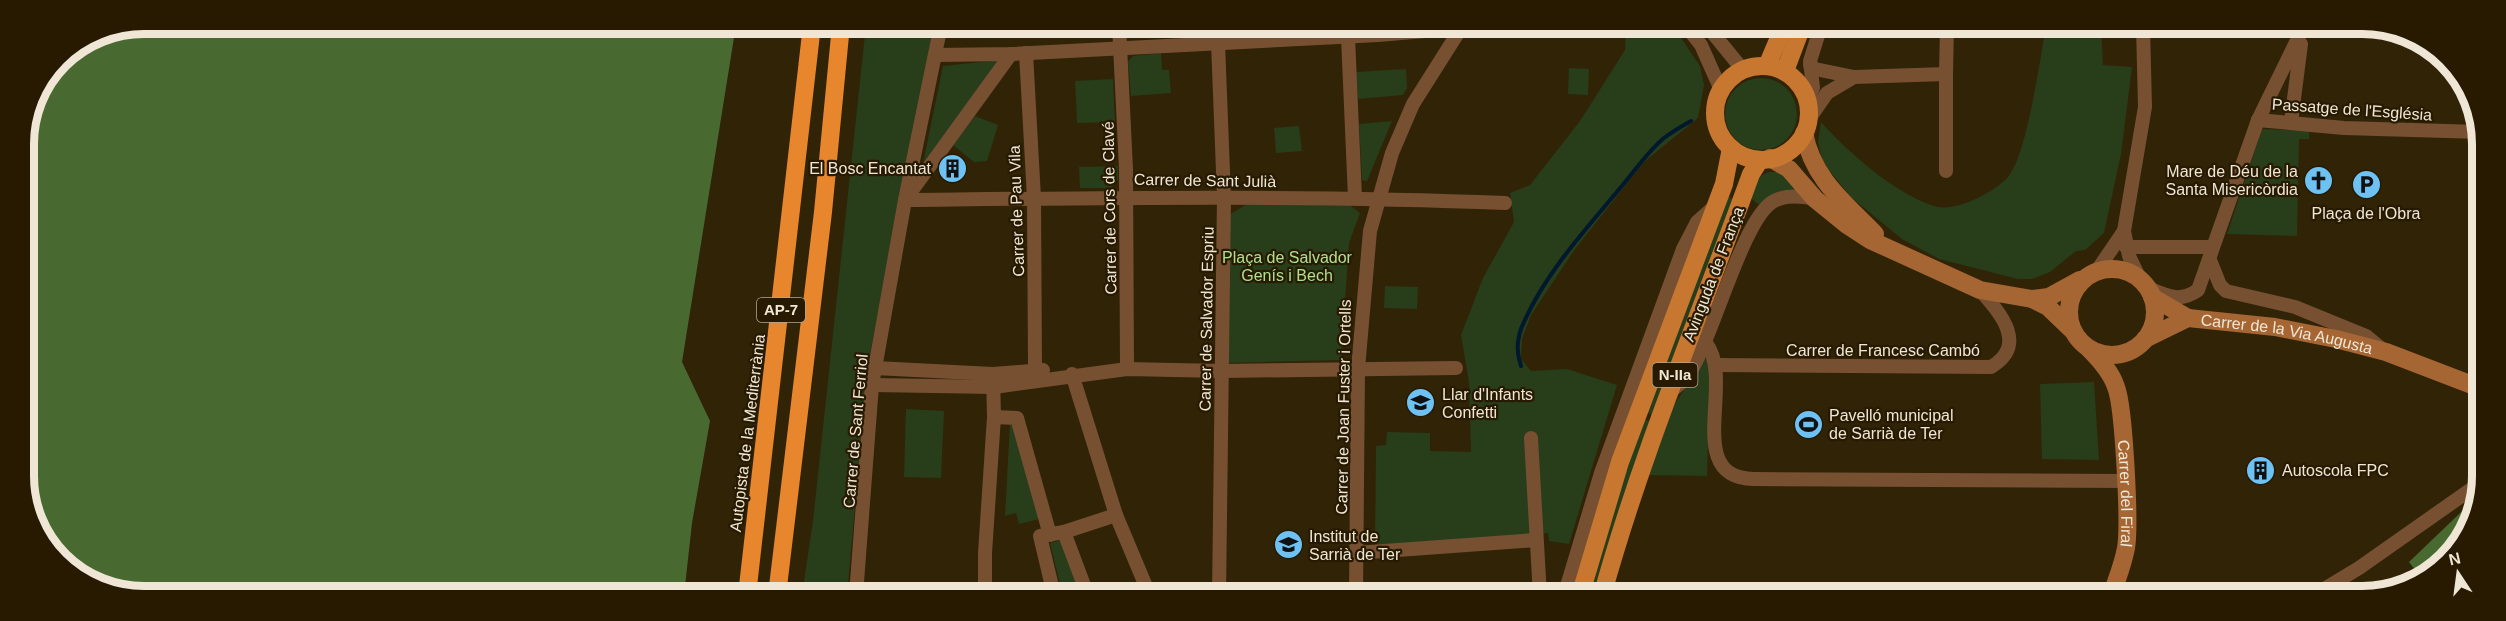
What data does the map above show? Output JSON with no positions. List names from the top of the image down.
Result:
{
  "streets": {
    "highway": ["AP-7", "Autopista de la Mediterrània"],
    "main road": ["Avinguda de França", "N-IIa"],
    "street": [
      "Passatge de l'Església",
      "Carrer de Sant Julià",
      "Carrer de Cors de Clavé",
      "Carrer de Pau Vila",
      "Carrer de Salvador Espriu",
      "Carrer de la Via Augusta",
      "Carrer de Francesc Cambó",
      "Carrer de Joan Fuster i Ortells",
      "Carrer de Sant Ferriol",
      "Carrer del Firal"
    ]
  },
  "crossings": [
    ["Carrer de Sant Julià", "Carrer de Cors de Clavé"],
    ["Carrer de Sant Julià", "Carrer de Pau Vila"],
    ["Carrer de Sant Julià", "Carrer de Salvador Espriu"],
    ["Carrer de Sant Julià", "Carrer de Joan Fuster i Ortells"],
    ["Carrer de Sant Julià", "Carrer de Sant Ferriol"],
    ["Carrer de la Via Augusta", "Carrer del Firal"]
  ],
  "parks": ["Plaça de Salvador Genís i Bech"],
  "places": {
    "building": ["El Bosc Encantat", "Autoscola FPC"],
    "church": ["Mare de Déu de la Santa Misericòrdia"],
    "parking": ["Plaça de l'Obra"],
    "school or university": ["Llar d'Infants Confetti", "Institut de Sarrià de Ter"],
    "sports": ["Pavelló municipal de Sarrià de Ter"]
  },
  "north": "top"
}
